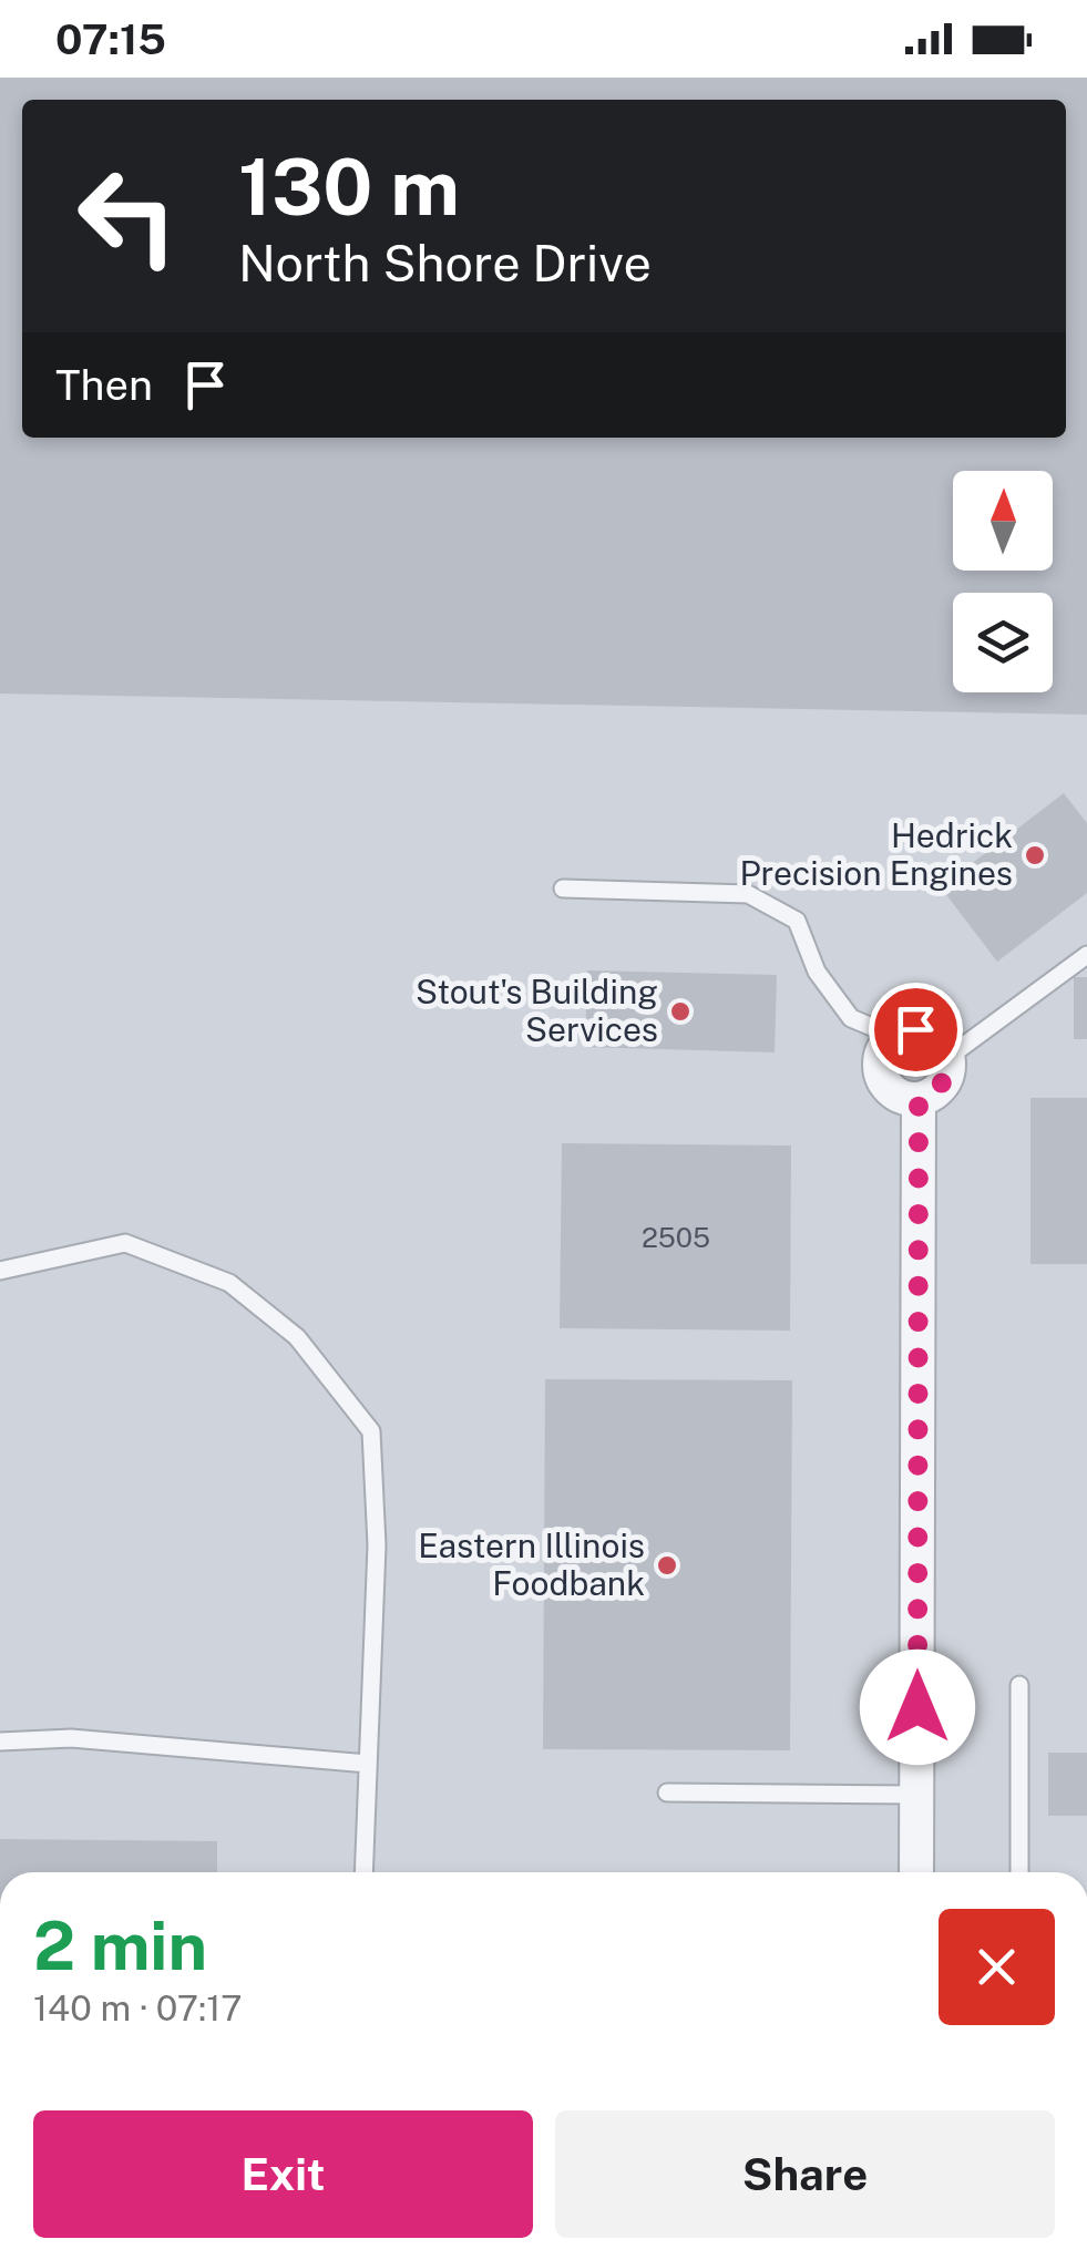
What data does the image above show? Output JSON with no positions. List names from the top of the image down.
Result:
{
  "places": ["Hedrick Precision Engines", "Stout's Building Services", "Eastern Illinois Foodbank"],
  "house_numbers": ["2505"],
  "north": "top",
  "page": {
    "status": "07:15",
    "turn": ["130 m", "North Shore Drive"],
    "then": "Then",
    "heading": ["2 min", "140 m · 07:17"],
    "buttons": ["Exit", "Share"]
  }
}
